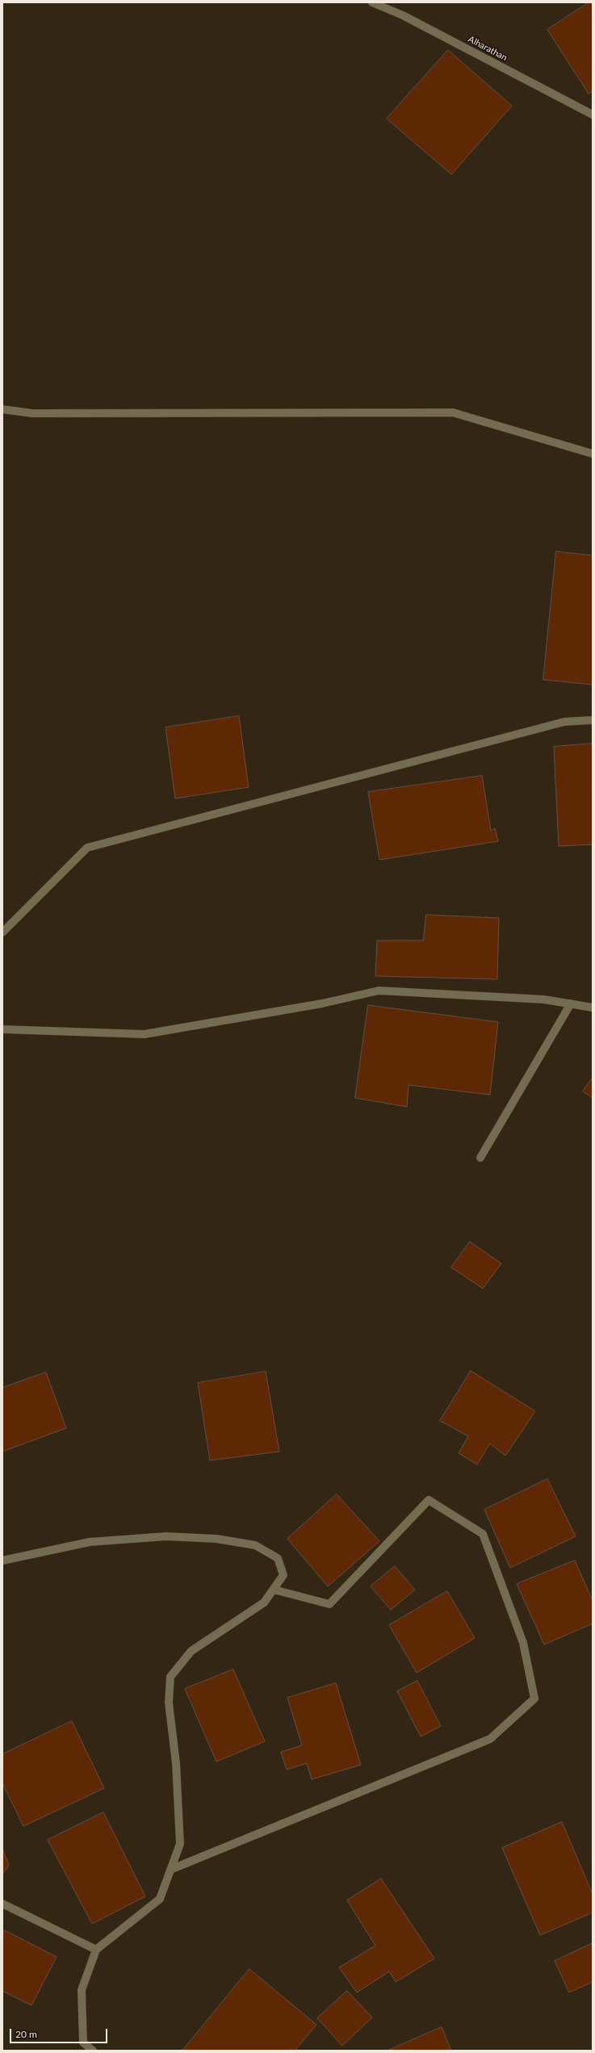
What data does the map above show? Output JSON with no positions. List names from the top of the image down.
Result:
{
  "streets": {
    "street": ["Alharathan"]
  },
  "scale_bar": "20 m"
}
